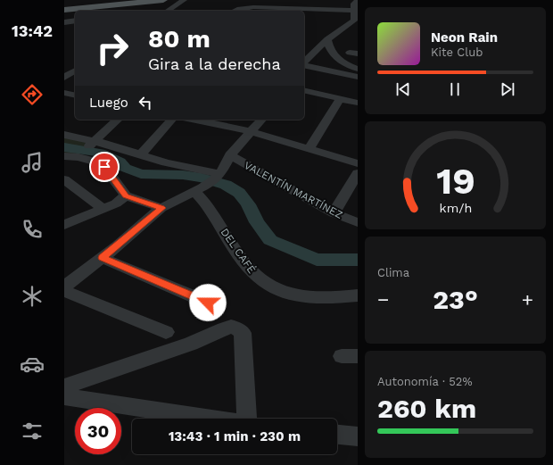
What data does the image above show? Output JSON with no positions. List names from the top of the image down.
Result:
{
  "streets": {
    "street": ["VALENTÍN MARTÍNEZ", "DEL CAFÉ"]
  },
  "page": {
    "tabs": "13:42",
    "turn": ["80 m", "Gira a la derecha"],
    "song": ["Neon Rain", "Kite Club"],
    "then": "Luego",
    "tile": [
      "Clima",
      ["Autonomía · 52%", "260 km"]
    ],
    "heat": ["−", "23°", "+"],
    "limit": "30",
    "trip": "13:43 · 1 min · 230 m",
    "gauge": ["19", "km/h"]
  }
}
